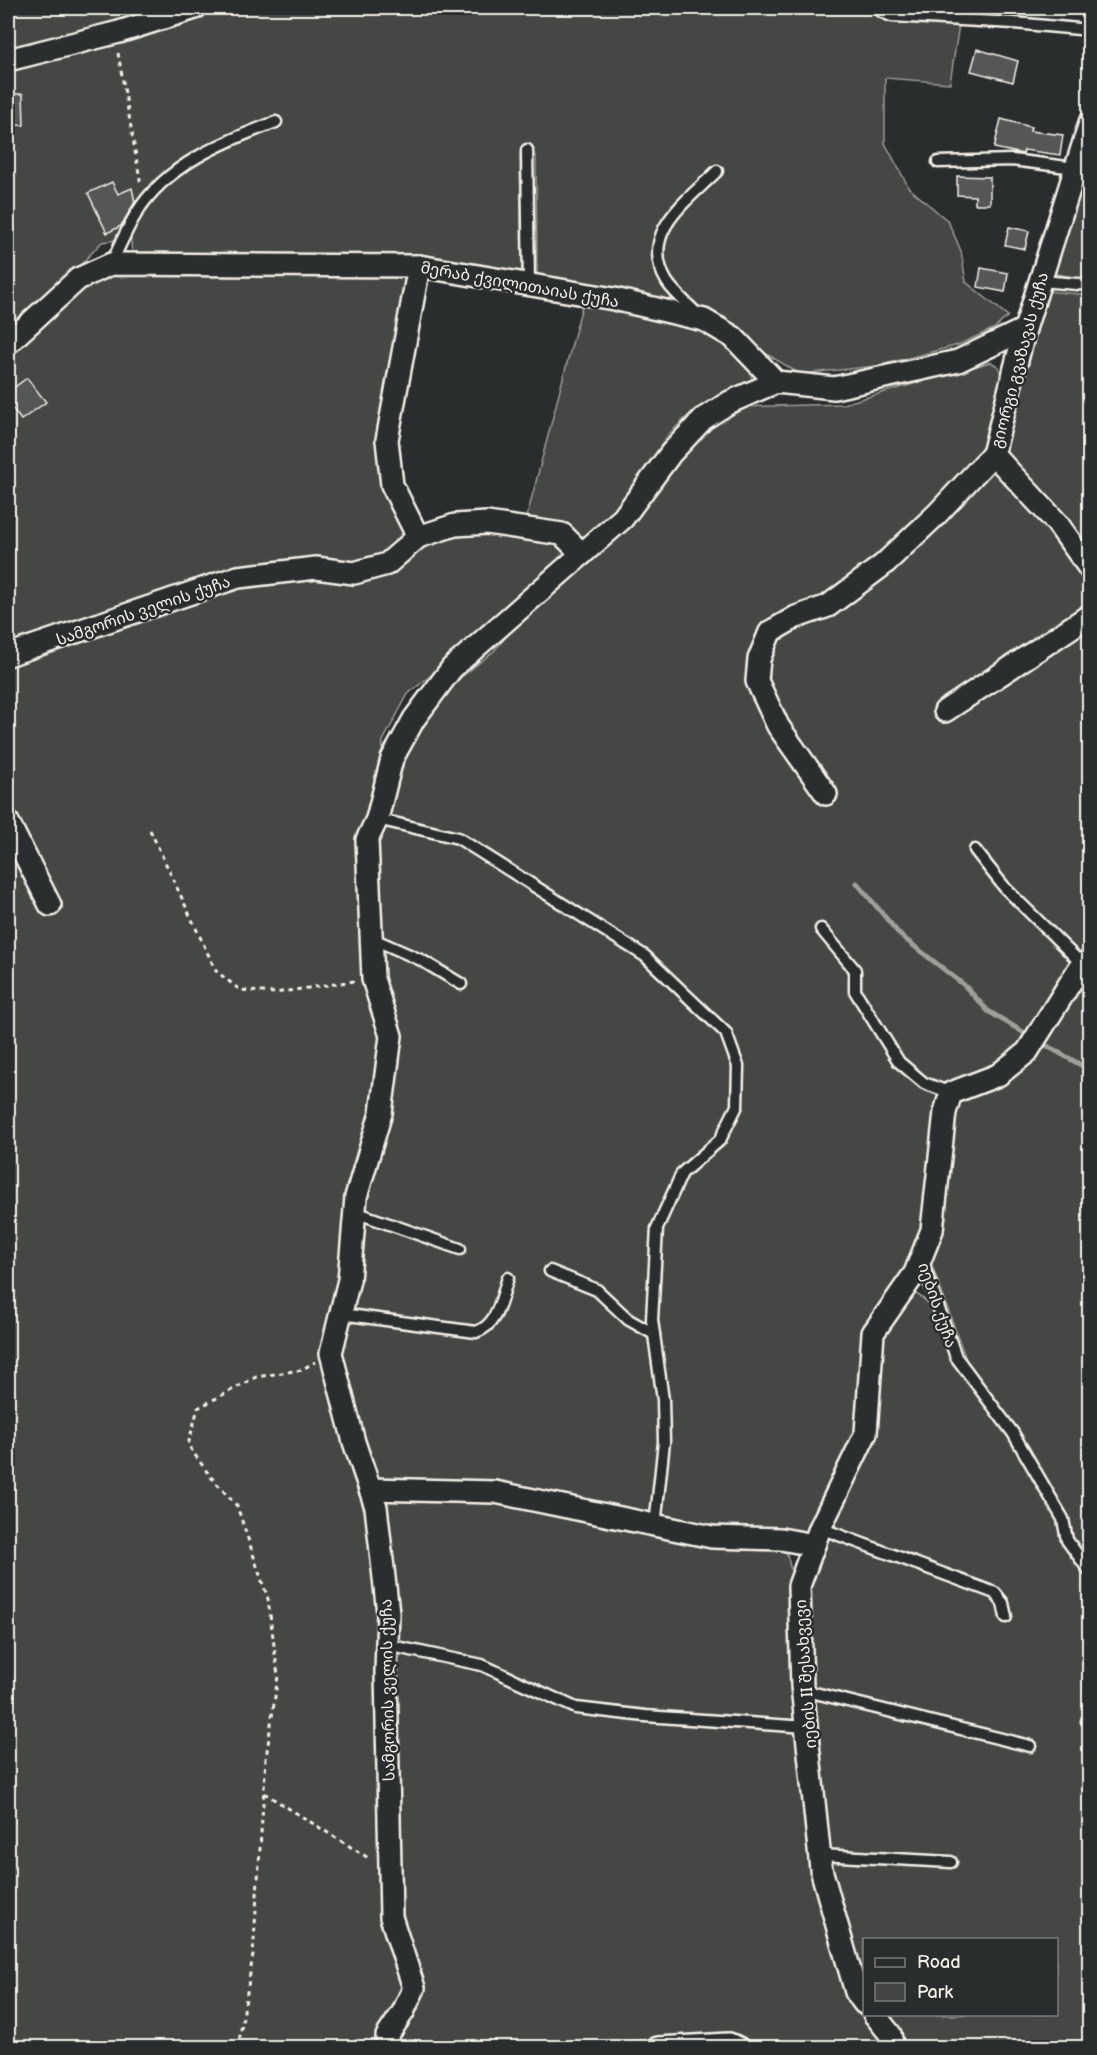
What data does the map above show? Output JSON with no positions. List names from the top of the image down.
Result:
{
  "streets": {
    "street": [
      "მერაბ ქვილითაიას ქუჩა",
      "გიორგი გვაზავას ქუჩა",
      "სამგორის ველის ქუჩა",
      "იების ქუჩა",
      "იების II შესახვევი"
    ]
  },
  "crossings": [
    ["იების ქუჩა", "იების II შესახვევი"]
  ],
  "legend": ["Road", "Park"]
}
